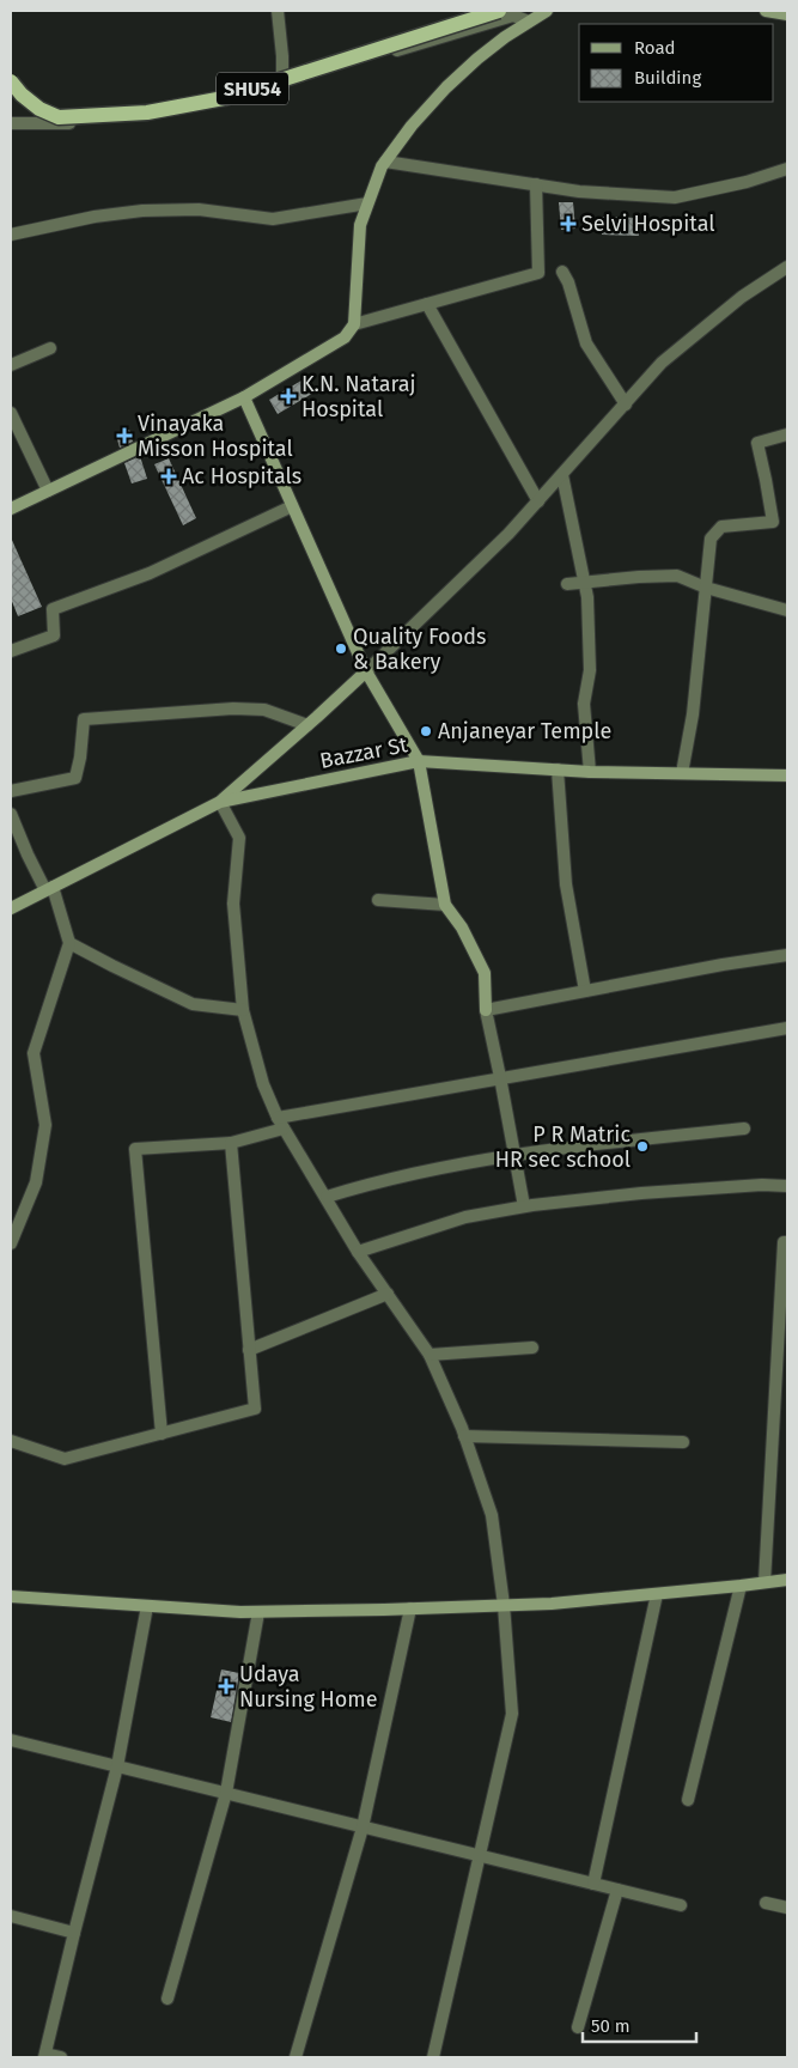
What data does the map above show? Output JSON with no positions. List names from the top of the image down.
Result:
{
  "streets": {
    "main road": ["SHU54", "Bazzar St"]
  },
  "places": {
    "health": [
      "Selvi Hospital",
      "K.N. Nataraj Hospital",
      "Vinayaka Misson Hospital",
      "Ac Hospitals",
      "Udaya Nursing Home"
    ],
    "other": ["Quality Foods & Bakery", "Anjaneyar Temple", "P R Matric HR sec school"]
  },
  "legend": ["Road", "Building"],
  "scale_bar": "50 m"
}
